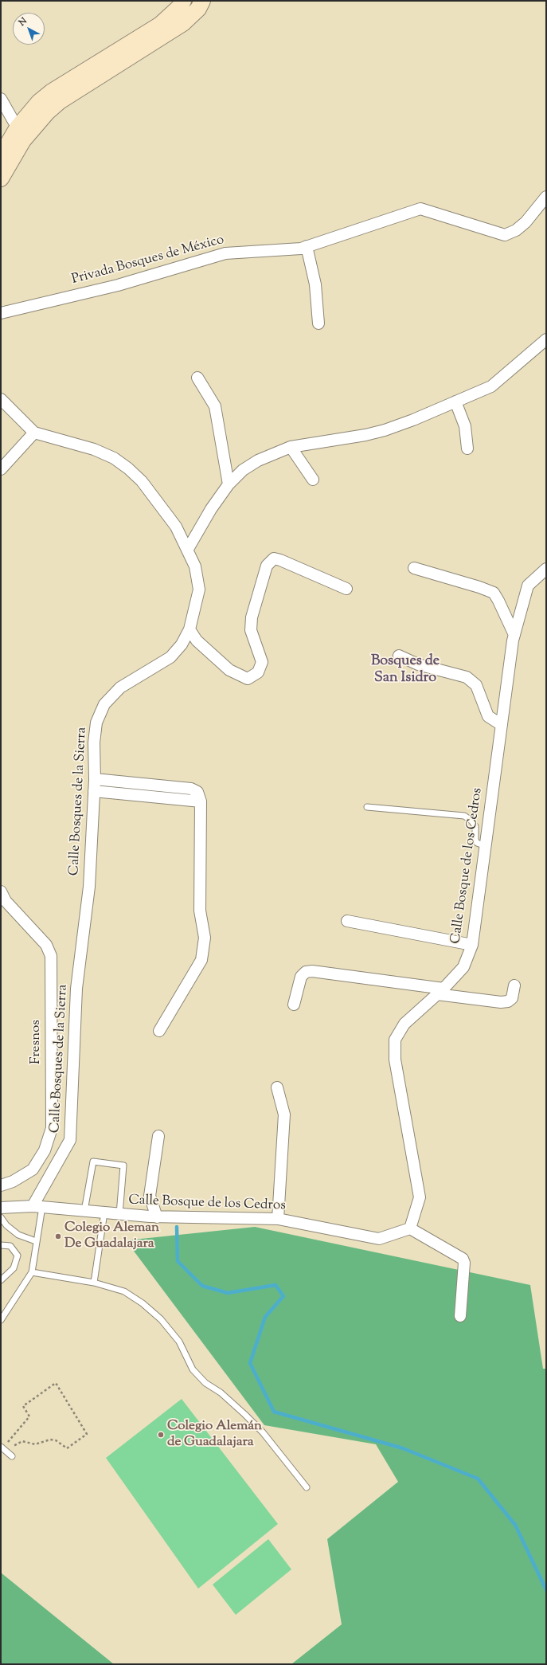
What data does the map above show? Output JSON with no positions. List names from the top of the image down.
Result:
{
  "streets": {
    "street": [
      "Privada Bosques de México",
      "Calle Bosques de la Sierra",
      "Calle Bosque de los Cedros",
      "Fresnos"
    ]
  },
  "crossings": [
    ["Calle Bosques de la Sierra", "Calle Bosque de los Cedros"]
  ],
  "districts": ["Bosques de San Isidro"],
  "places": ["Colegio Aleman De Guadalajara", "Colegio Alemán de Guadalajara"],
  "north": "top left"
}
